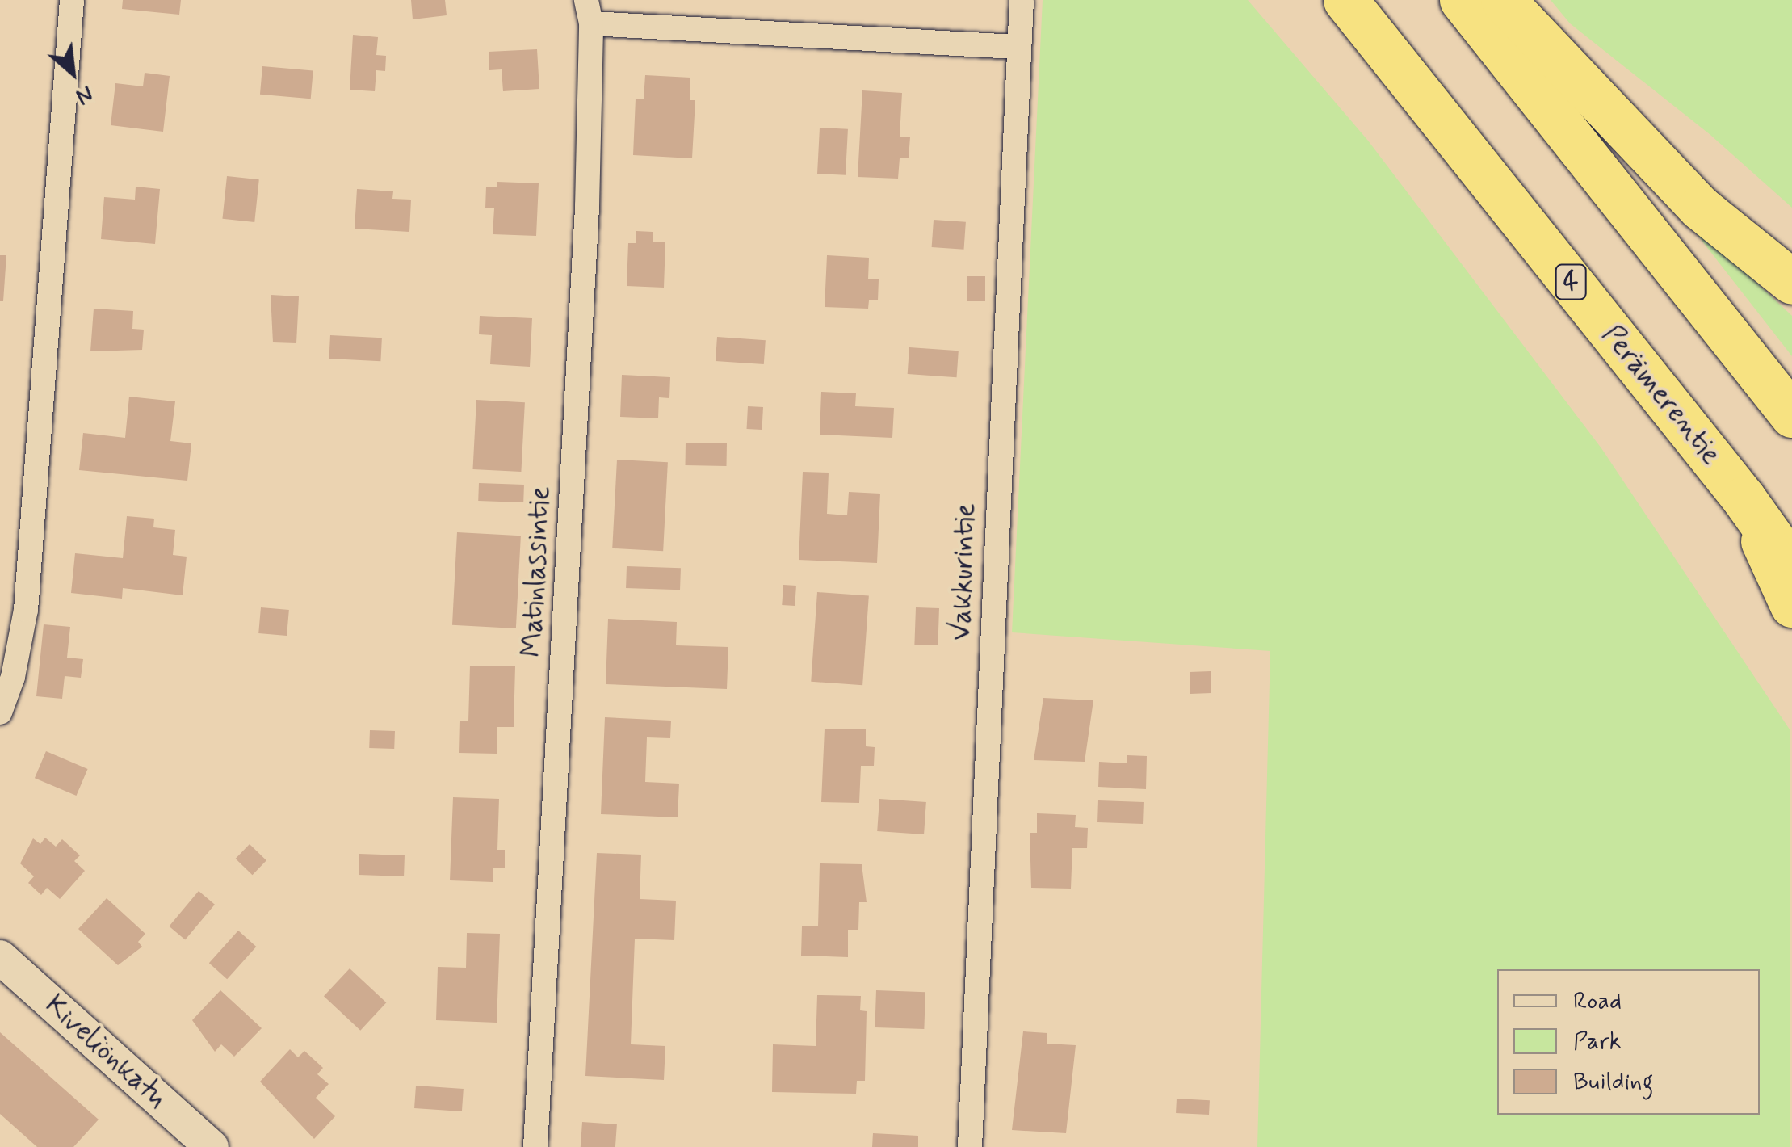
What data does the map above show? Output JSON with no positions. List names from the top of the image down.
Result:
{
  "streets": {
    "highway": ["4", "Perämerentie"],
    "main road": ["Kiveliönkatu"],
    "street": ["Matinlassintie", "Vakkurintie"]
  },
  "legend": ["Road", "Park", "Building"],
  "north": "bottom right"
}
